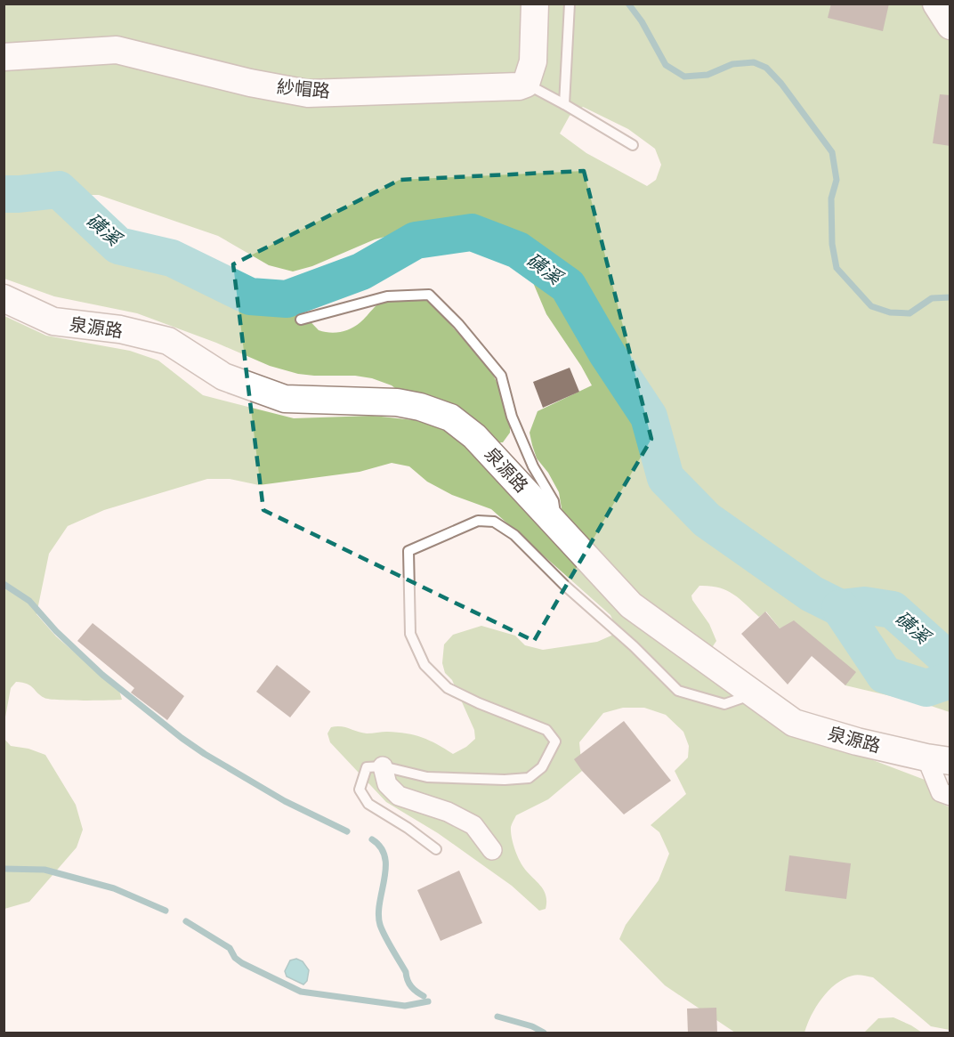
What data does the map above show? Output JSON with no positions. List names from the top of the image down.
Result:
{
  "streets": {
    "street": ["紗帽路", "泉源路"]
  },
  "water": ["磺溪"]
}
